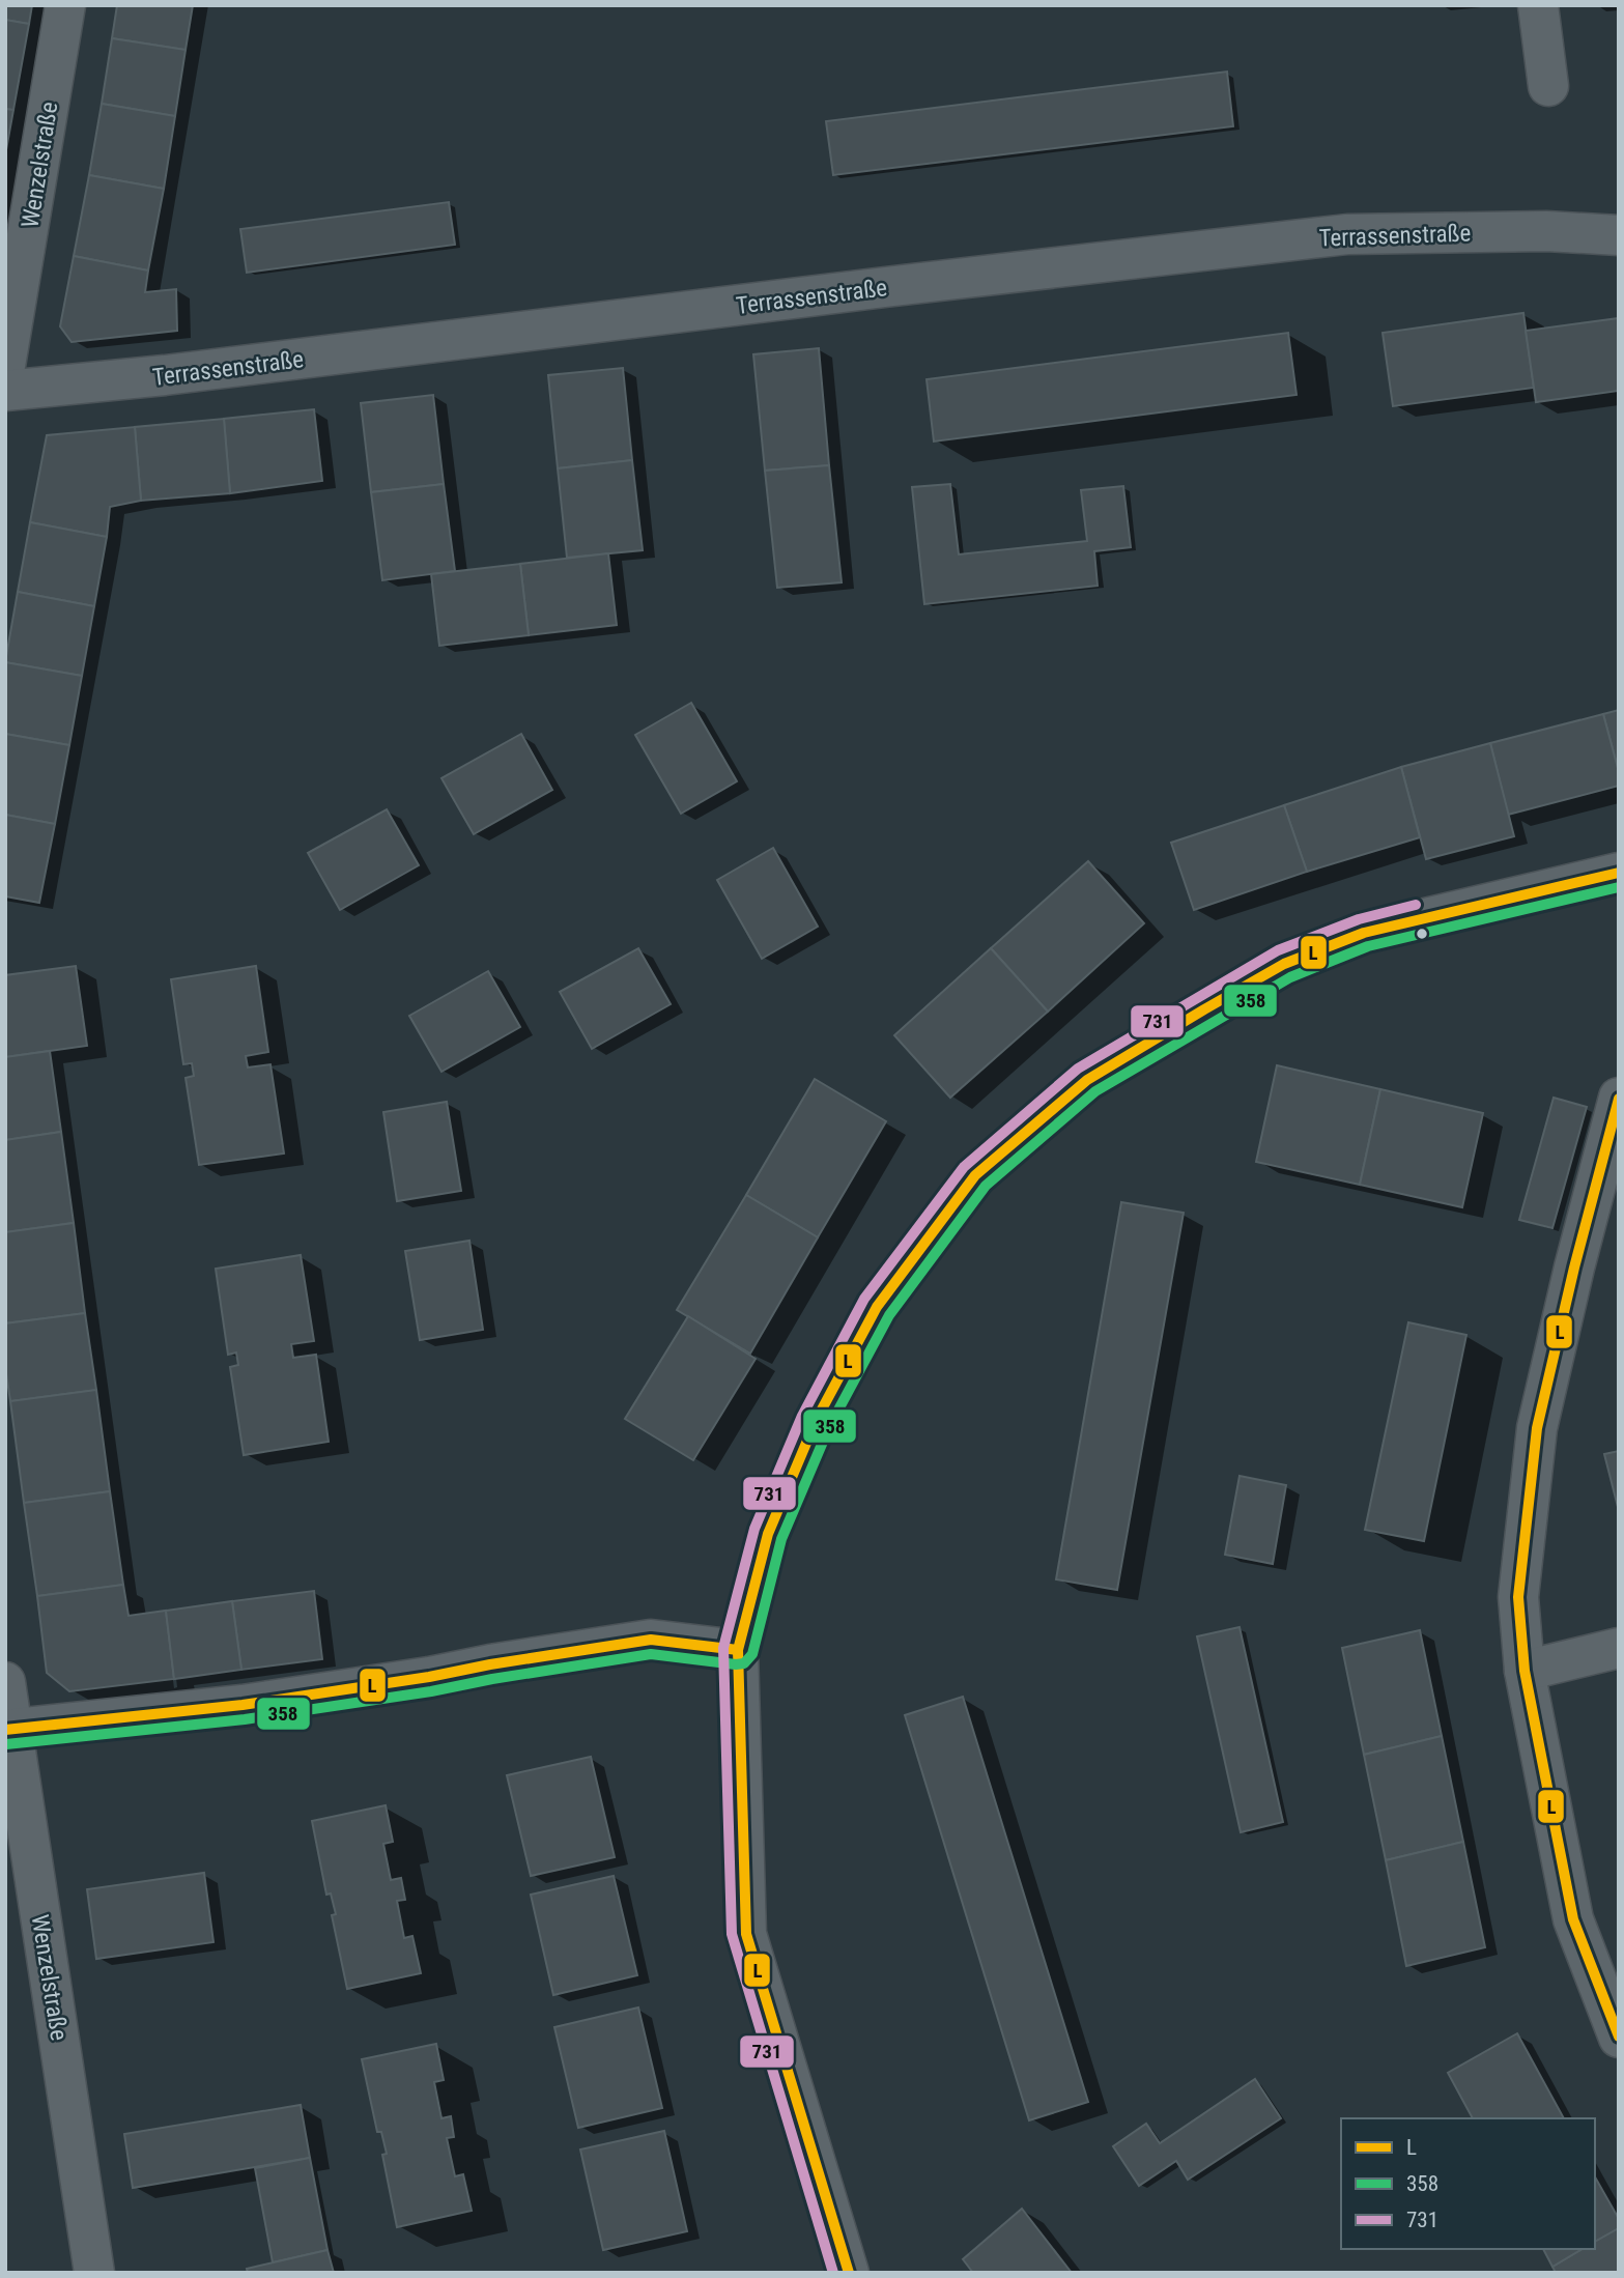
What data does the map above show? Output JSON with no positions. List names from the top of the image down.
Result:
{
  "streets": {
    "street": ["Wenzelstraße", "Terrassenstraße"]
  },
  "lines": ["transit line L", "transit line 358", "transit line 731"],
  "legend": ["L", "358", "731"]
}
